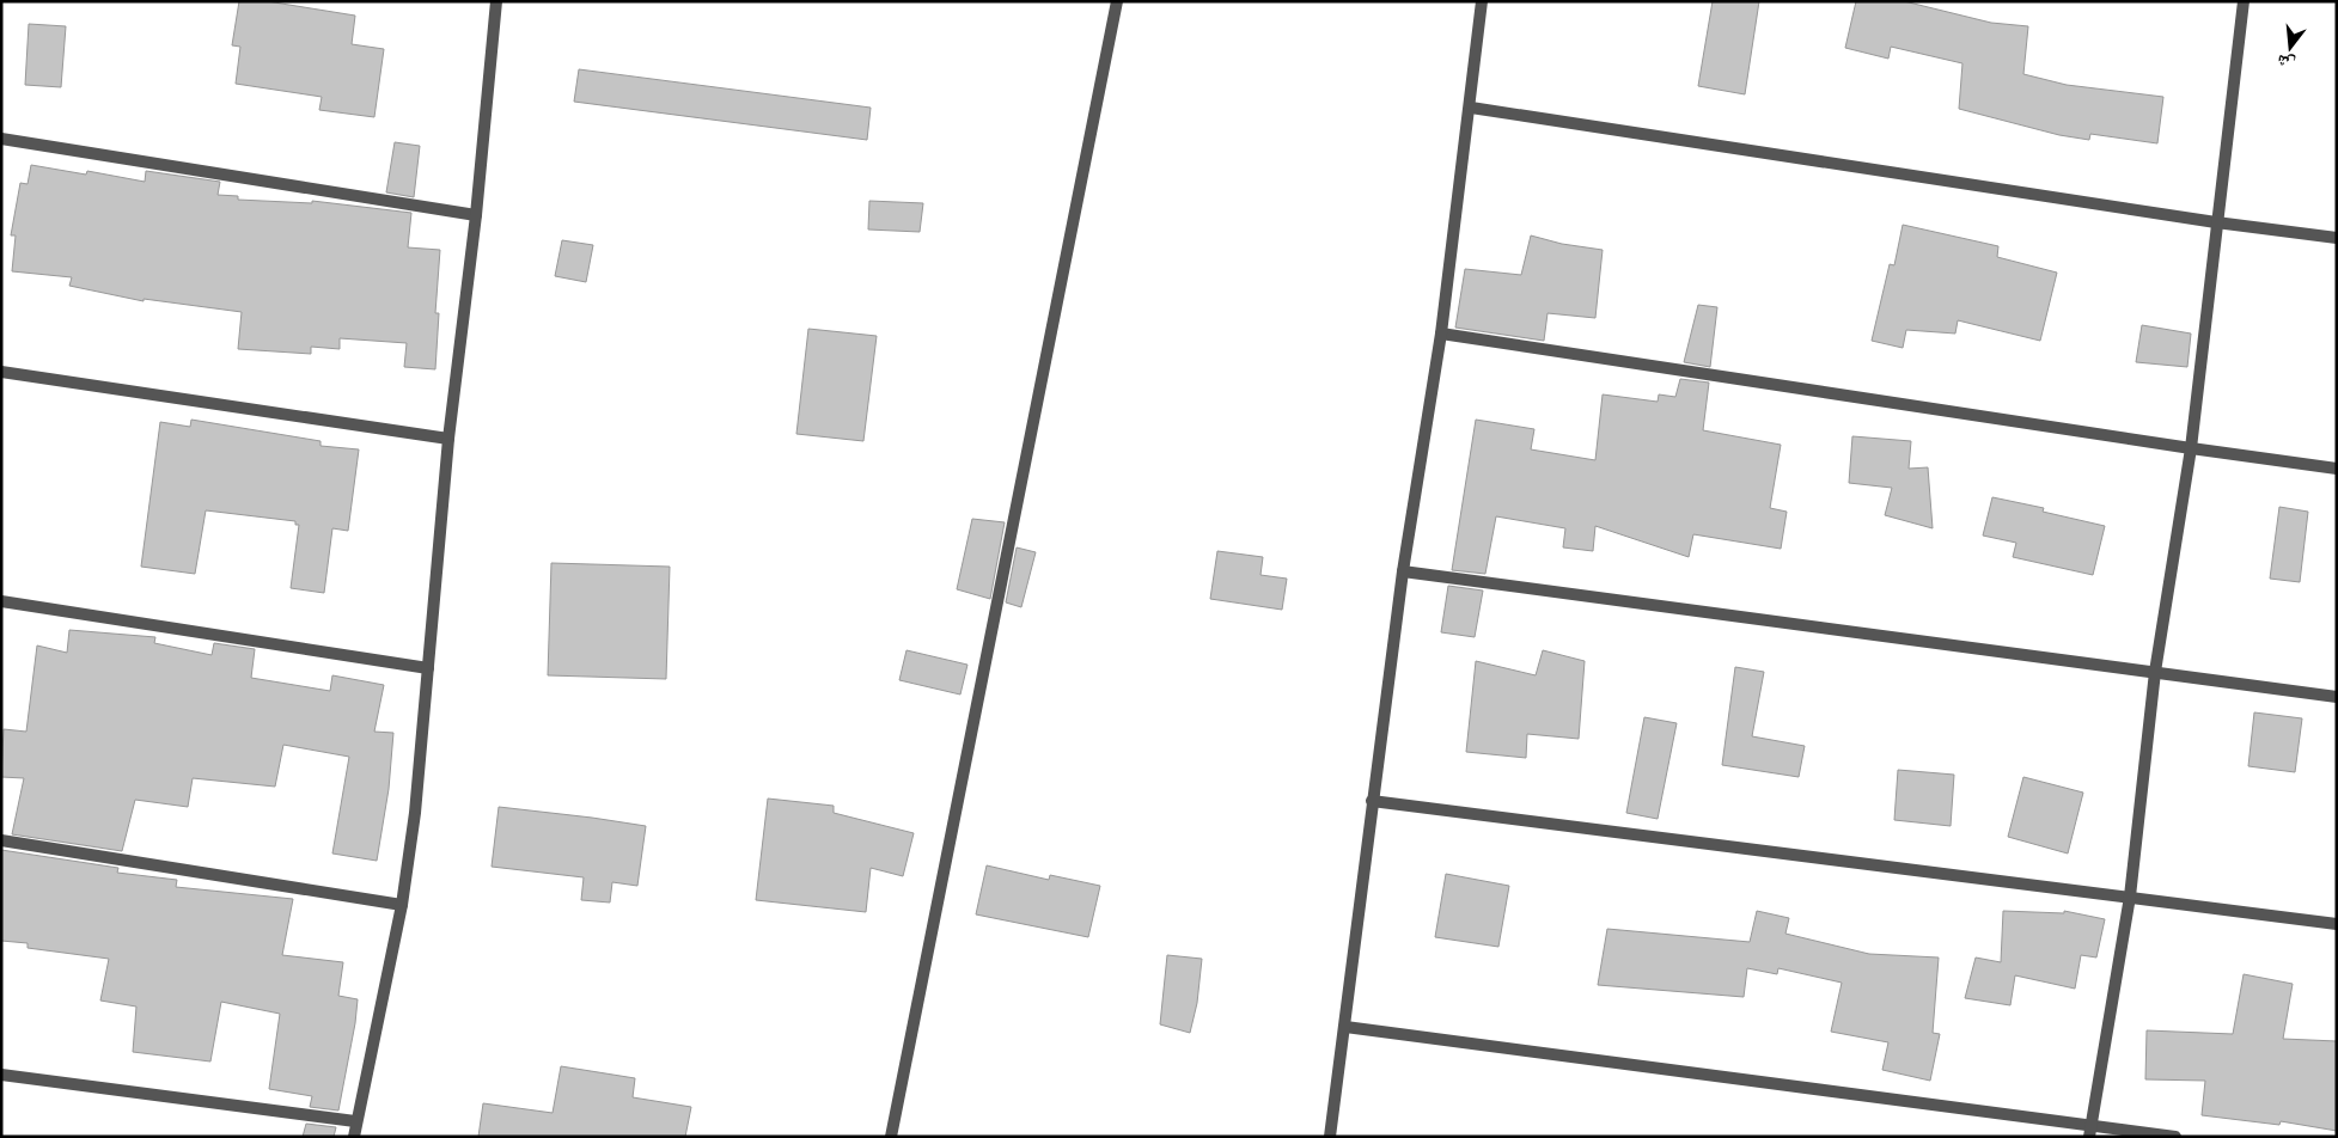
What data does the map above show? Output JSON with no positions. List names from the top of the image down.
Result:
{
  "north": "bottom"
}
